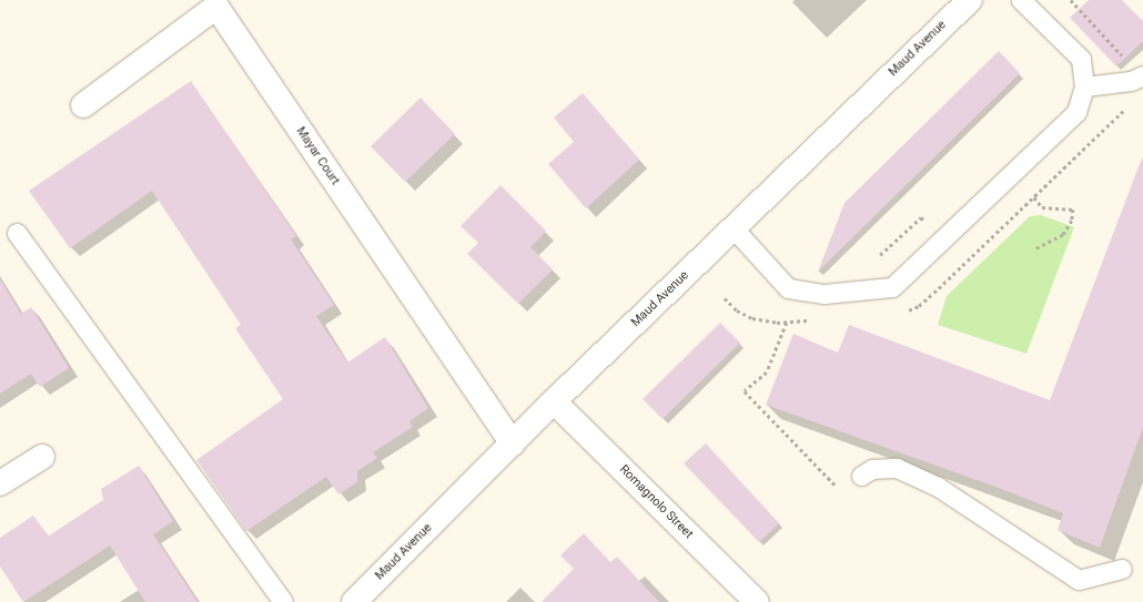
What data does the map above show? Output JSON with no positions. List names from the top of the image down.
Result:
{
  "streets": {
    "street": ["Maud Avenue", "Mayar Court", "Romagnolo Street"]
  },
  "crossings": [
    ["Maud Avenue", "Mayar Court"],
    ["Maud Avenue", "Romagnolo Street"]
  ]
}
